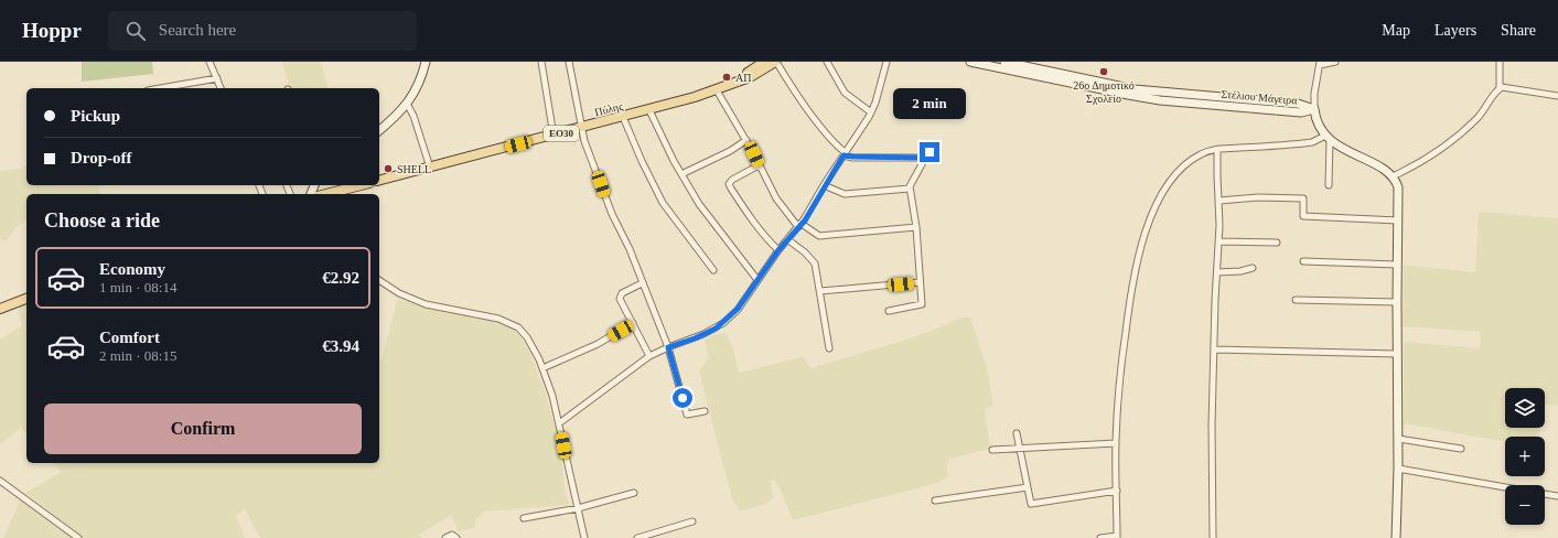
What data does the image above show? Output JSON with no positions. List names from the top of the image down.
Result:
{
  "streets": {
    "main road": ["Στέλιου Μάγειρα", "Πύλης", "ΕΟ30"]
  },
  "places": ["26ο Δημοτικό Σχολείο", "ΑΠ", "SHELL"],
  "page": {
    "header": "Hoppr",
    "search": "Search here",
    "nav": ["Map", "Layers", "Share"],
    "bubble": "2 min",
    "banner": ["Pickup", "Drop-off"],
    "heading": "Choose a ride",
    "list": [
      {
        "name": "Economy",
        "note": "1 min · 08:14",
        "value": "€2.92"
      },
      {
        "name": "Comfort",
        "note": "2 min · 08:15",
        "value": "€3.94"
      }
    ],
    "map_buttons": ["+", "−"],
    "buttons": "Confirm"
  }
}
